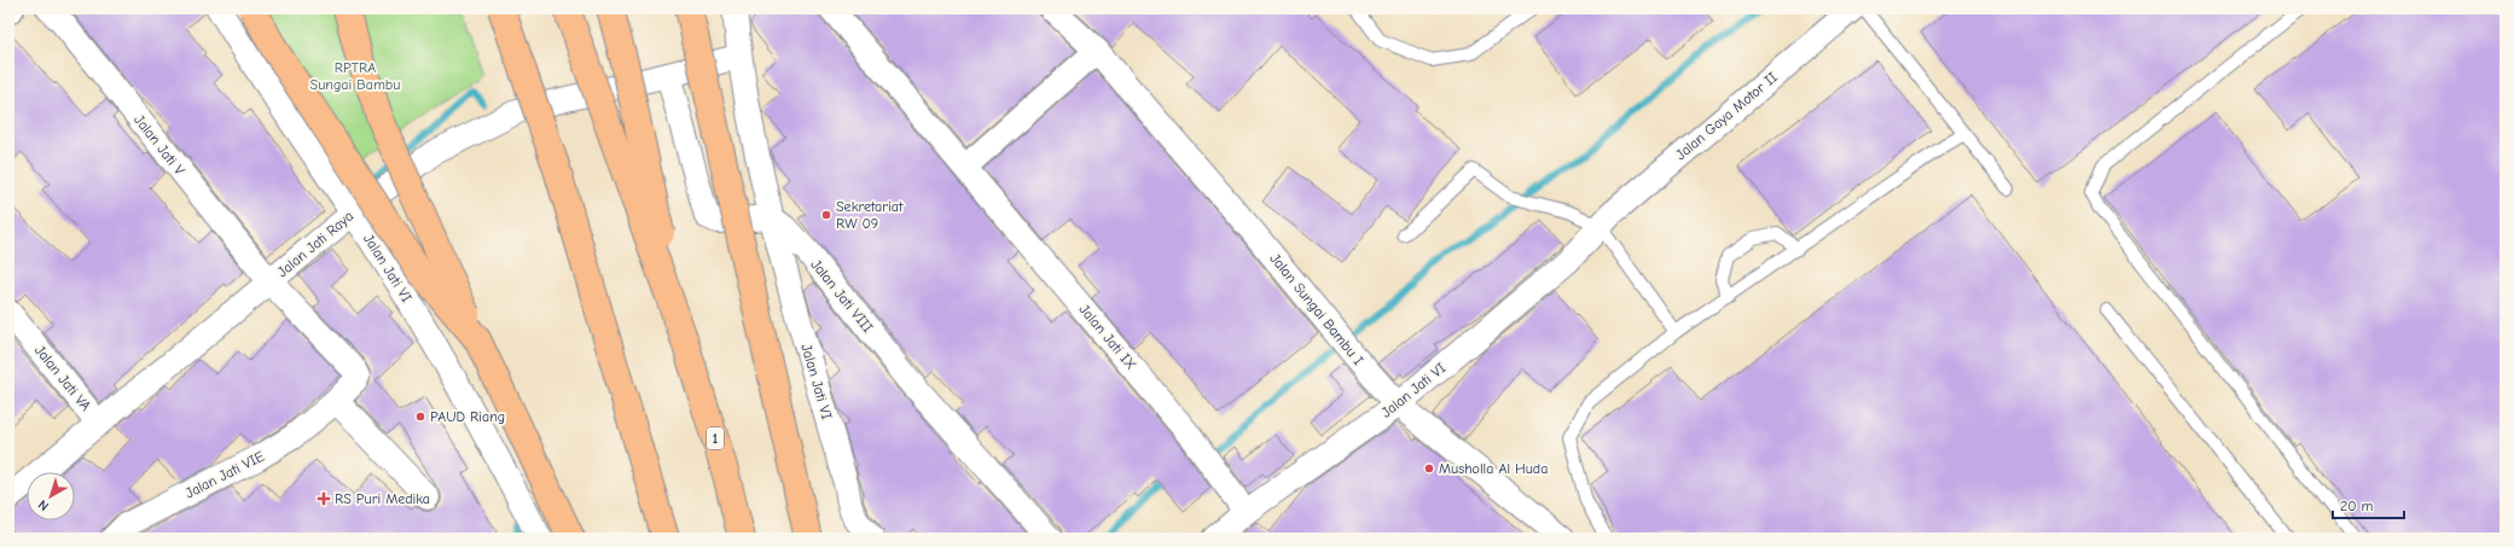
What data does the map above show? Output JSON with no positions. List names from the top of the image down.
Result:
{
  "streets": {
    "highway": ["1"],
    "street": [
      "Jalan Gaya Motor II",
      "Jalan Jati V",
      "Jalan Jati Raya",
      "Jalan Jati VI",
      "Jalan Jati VIII",
      "Jalan Sungai Bambu I",
      "Jalan Jati IX",
      "Jalan Jati VA",
      "Jalan Jati VIE"
    ]
  },
  "crossings": [
    ["Jalan Gaya Motor II", "Jalan Jati VI"],
    ["Jalan Jati V", "Jalan Jati Raya"],
    ["Jalan Jati V", "Jalan Jati VIE"],
    ["Jalan Jati Raya", "Jalan Jati VI"],
    ["Jalan Jati Raya", "Jalan Jati VA"],
    ["Jalan Jati Raya", "Jalan Jati VIE"],
    ["Jalan Jati VI", "Jalan Jati VIII"],
    ["Jalan Jati VI", "Jalan Sungai Bambu I"],
    ["Jalan Jati VI", "Jalan Jati IX"]
  ],
  "parks": ["RPTRA Sungai Bambu"],
  "places": {
    "other": ["Sekretariat RW 09", "PAUD Riang", "Musholla Al Huda"],
    "health": ["RS Puri Medika"]
  },
  "scale_bar": "20 m",
  "north": "bottom left"
}
